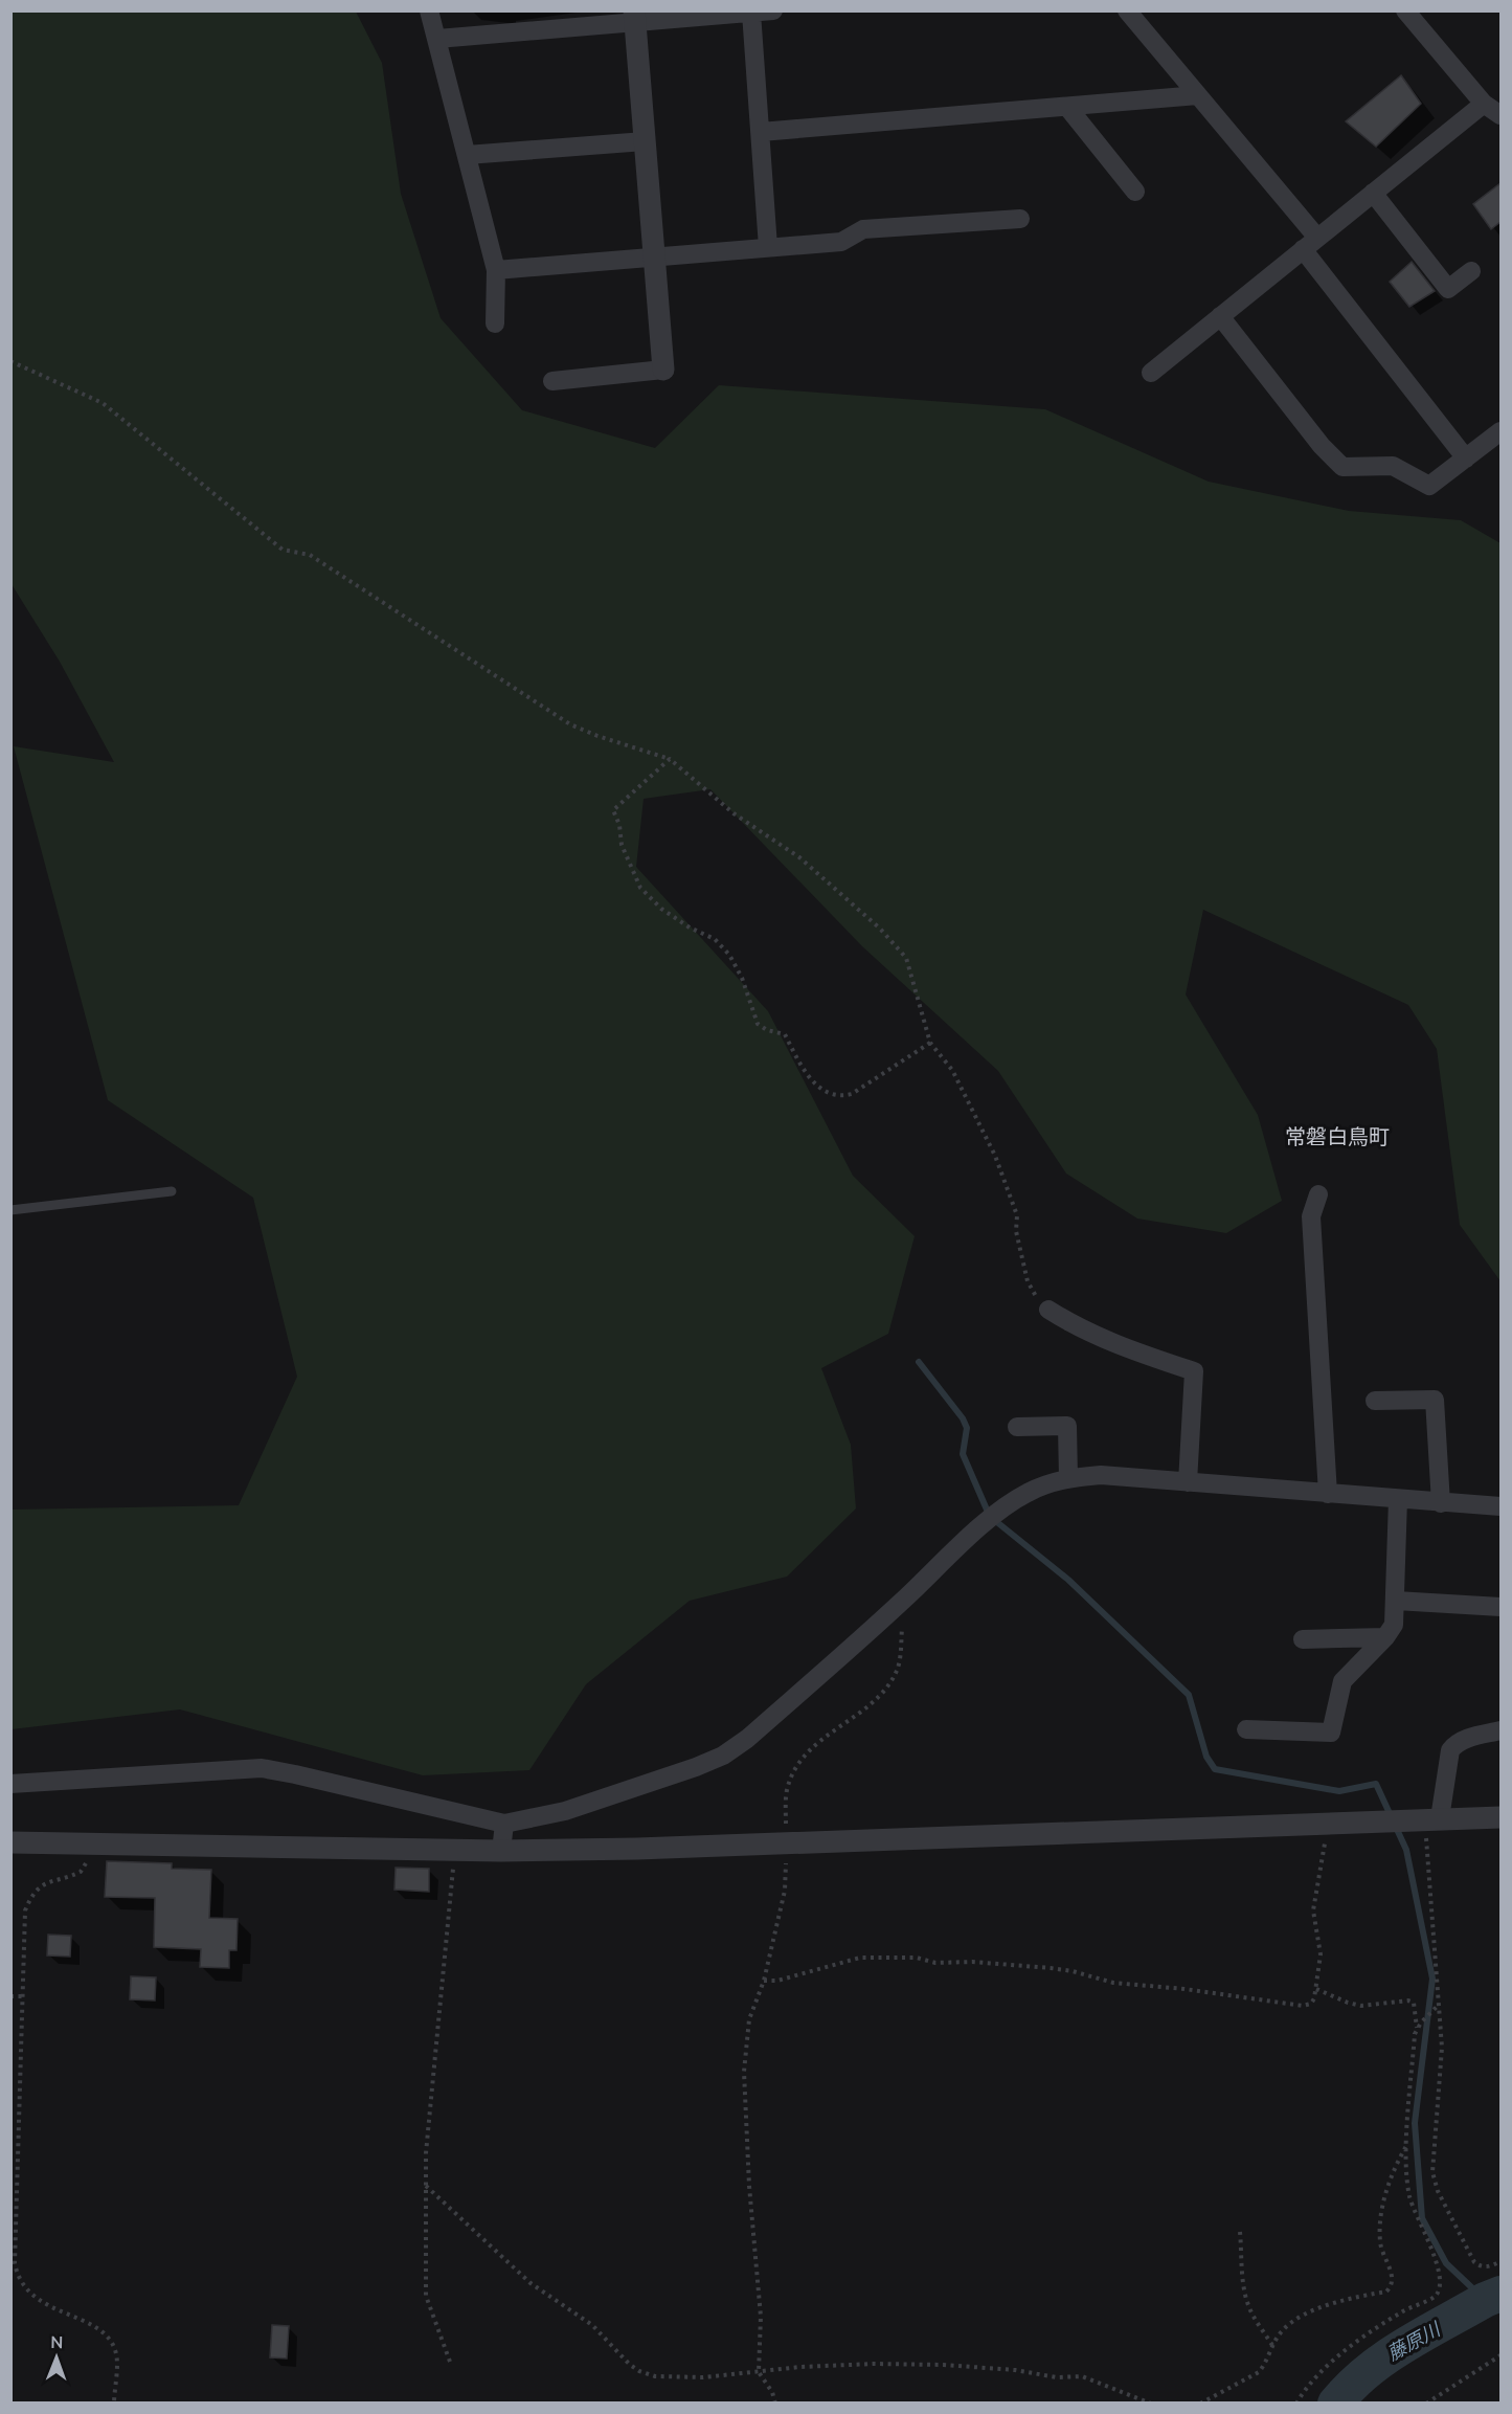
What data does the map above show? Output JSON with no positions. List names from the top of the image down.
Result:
{
  "districts": ["常磐白鳥町"],
  "water": ["藤原川"],
  "north": "top"
}
